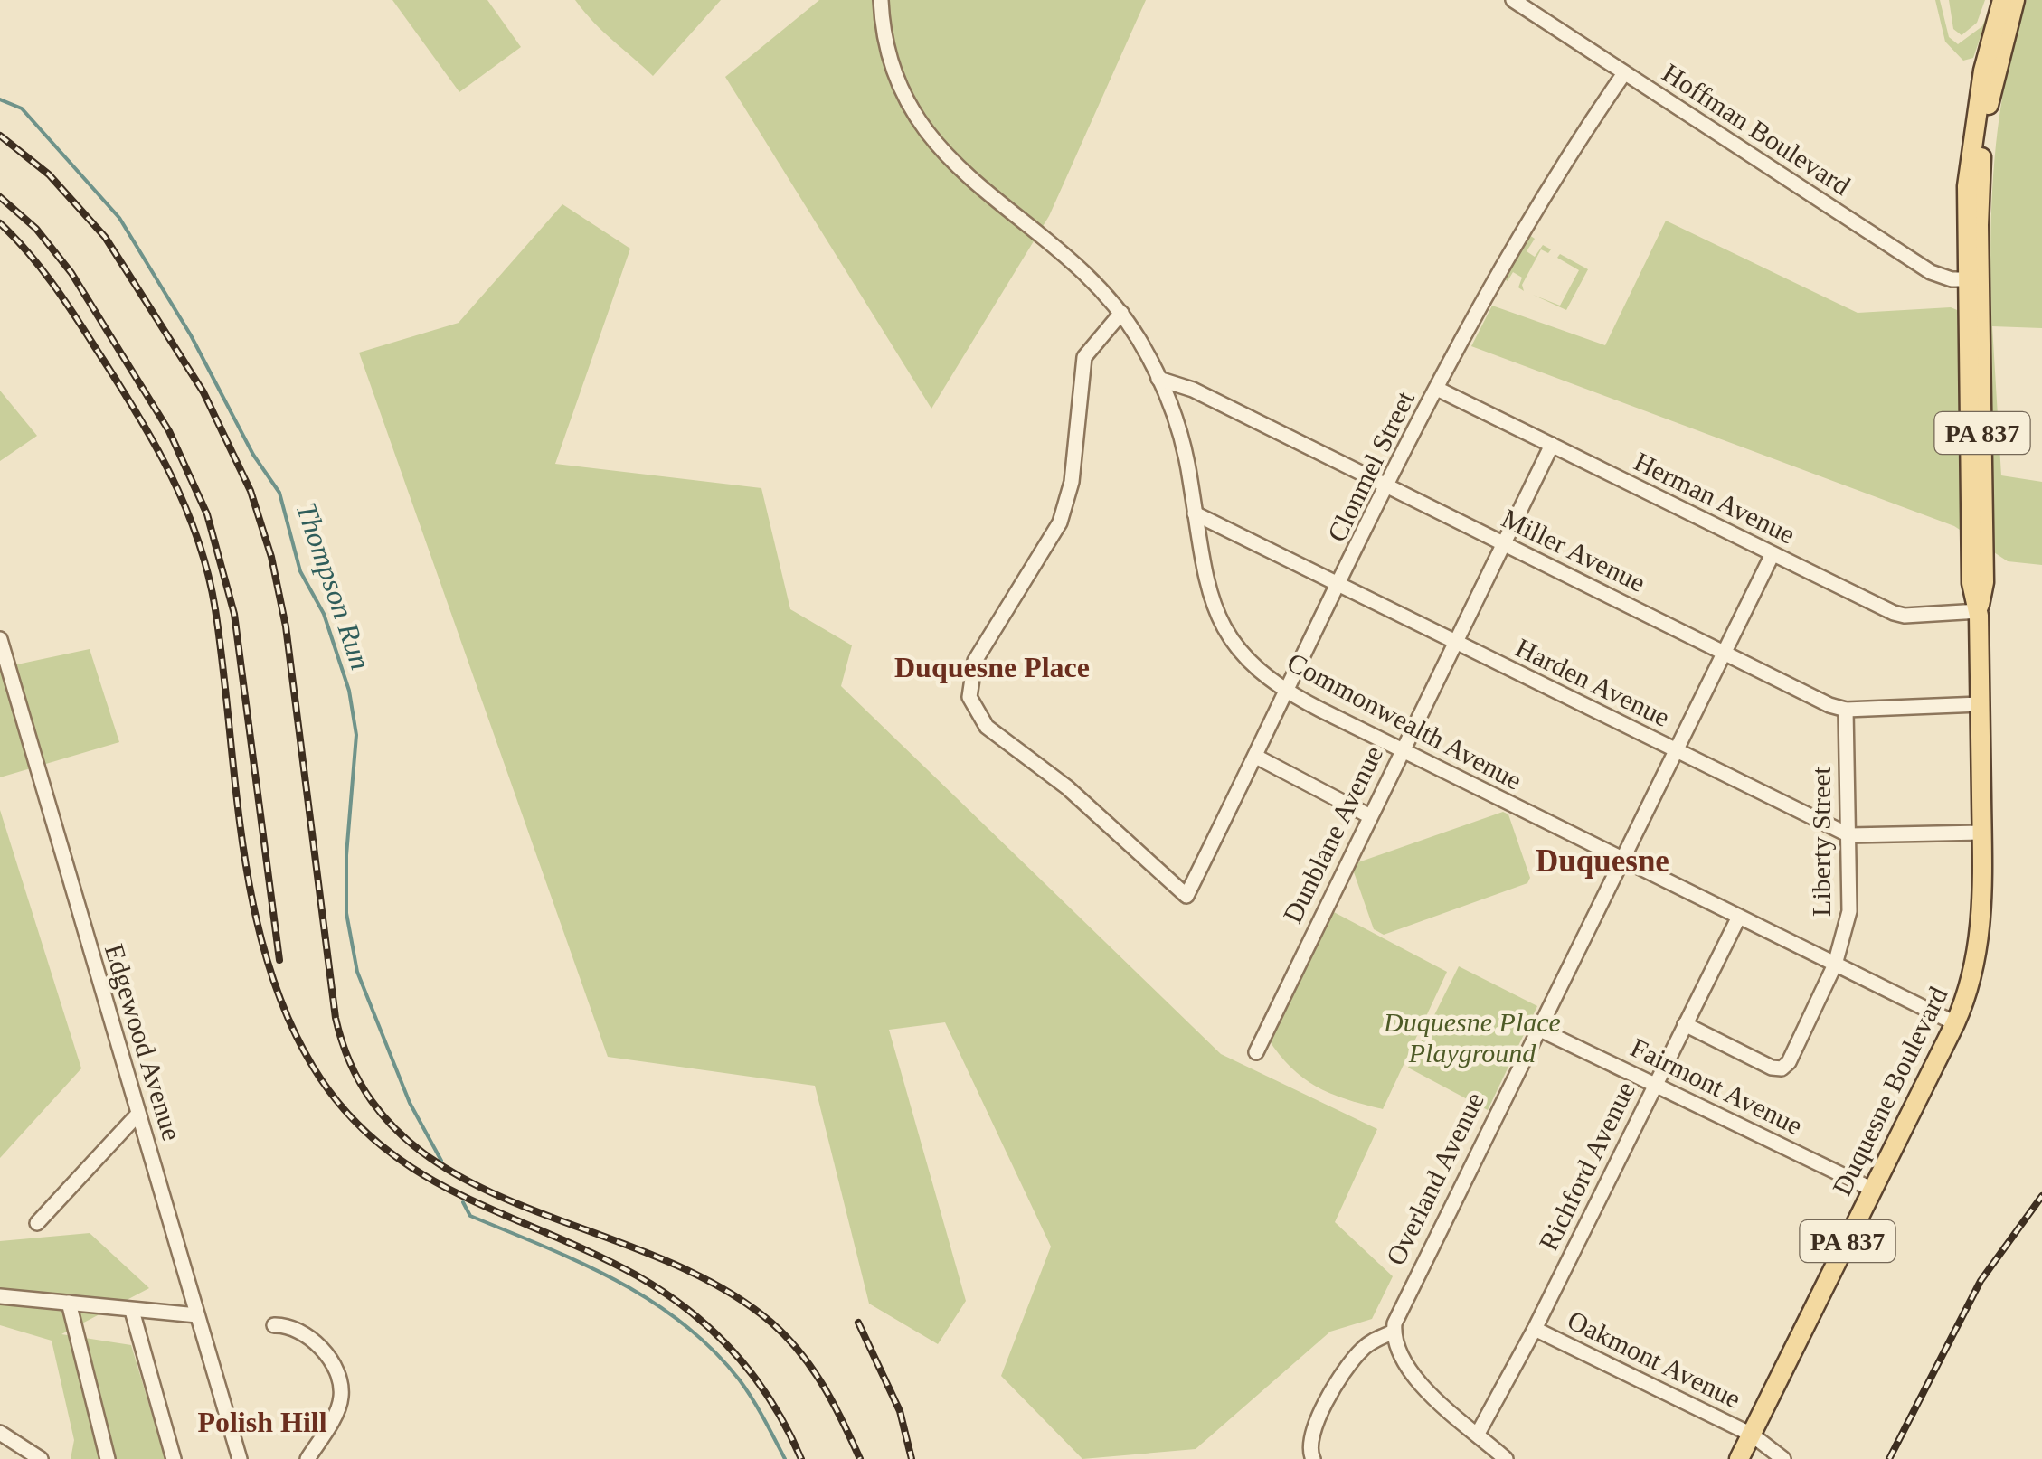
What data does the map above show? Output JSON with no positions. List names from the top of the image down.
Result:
{
  "streets": {
    "main road": ["PA 837", "Duquesne Boulevard"],
    "street": [
      "Hoffman Boulevard",
      "Clonmel Street",
      "Herman Avenue",
      "Miller Avenue",
      "Harden Avenue",
      "Commonwealth Avenue",
      "Dunblane Avenue",
      "Liberty Street",
      "Edgewood Avenue",
      "Fairmont Avenue",
      "Richford Avenue",
      "Overland Avenue",
      "Oakmont Avenue"
    ]
  },
  "crossings": [
    ["Hoffman Boulevard", "PA 837"],
    ["Hoffman Boulevard", "Clonmel Street"],
    ["Hoffman Boulevard", "Duquesne Boulevard"],
    ["PA 837", "Duquesne Boulevard"],
    ["Clonmel Street", "Herman Avenue"],
    ["Clonmel Street", "Miller Avenue"],
    ["Clonmel Street", "Harden Avenue"],
    ["Clonmel Street", "Commonwealth Avenue"],
    ["Herman Avenue", "Dunblane Avenue"],
    ["Herman Avenue", "Duquesne Boulevard"],
    ["Herman Avenue", "Overland Avenue"],
    ["Miller Avenue", "Commonwealth Avenue"],
    ["Miller Avenue", "Dunblane Avenue"],
    ["Miller Avenue", "Liberty Street"],
    ["Miller Avenue", "Duquesne Boulevard"],
    ["Miller Avenue", "Overland Avenue"],
    ["Harden Avenue", "Commonwealth Avenue"],
    ["Harden Avenue", "Dunblane Avenue"],
    ["Harden Avenue", "Liberty Street"],
    ["Harden Avenue", "Duquesne Boulevard"],
    ["Harden Avenue", "Overland Avenue"],
    ["Commonwealth Avenue", "Dunblane Avenue"],
    ["Commonwealth Avenue", "Liberty Street"],
    ["Commonwealth Avenue", "Duquesne Boulevard"],
    ["Commonwealth Avenue", "Richford Avenue"],
    ["Commonwealth Avenue", "Overland Avenue"],
    ["Liberty Street", "Richford Avenue"],
    ["Fairmont Avenue", "Duquesne Boulevard"],
    ["Fairmont Avenue", "Richford Avenue"],
    ["Fairmont Avenue", "Overland Avenue"],
    ["Duquesne Boulevard", "Oakmont Avenue"],
    ["Richford Avenue", "Oakmont Avenue"]
  ],
  "districts": ["Duquesne Place", "Duquesne", "Polish Hill"],
  "water": ["Thompson Run"],
  "parks": ["Duquesne Place Playground"]
}
